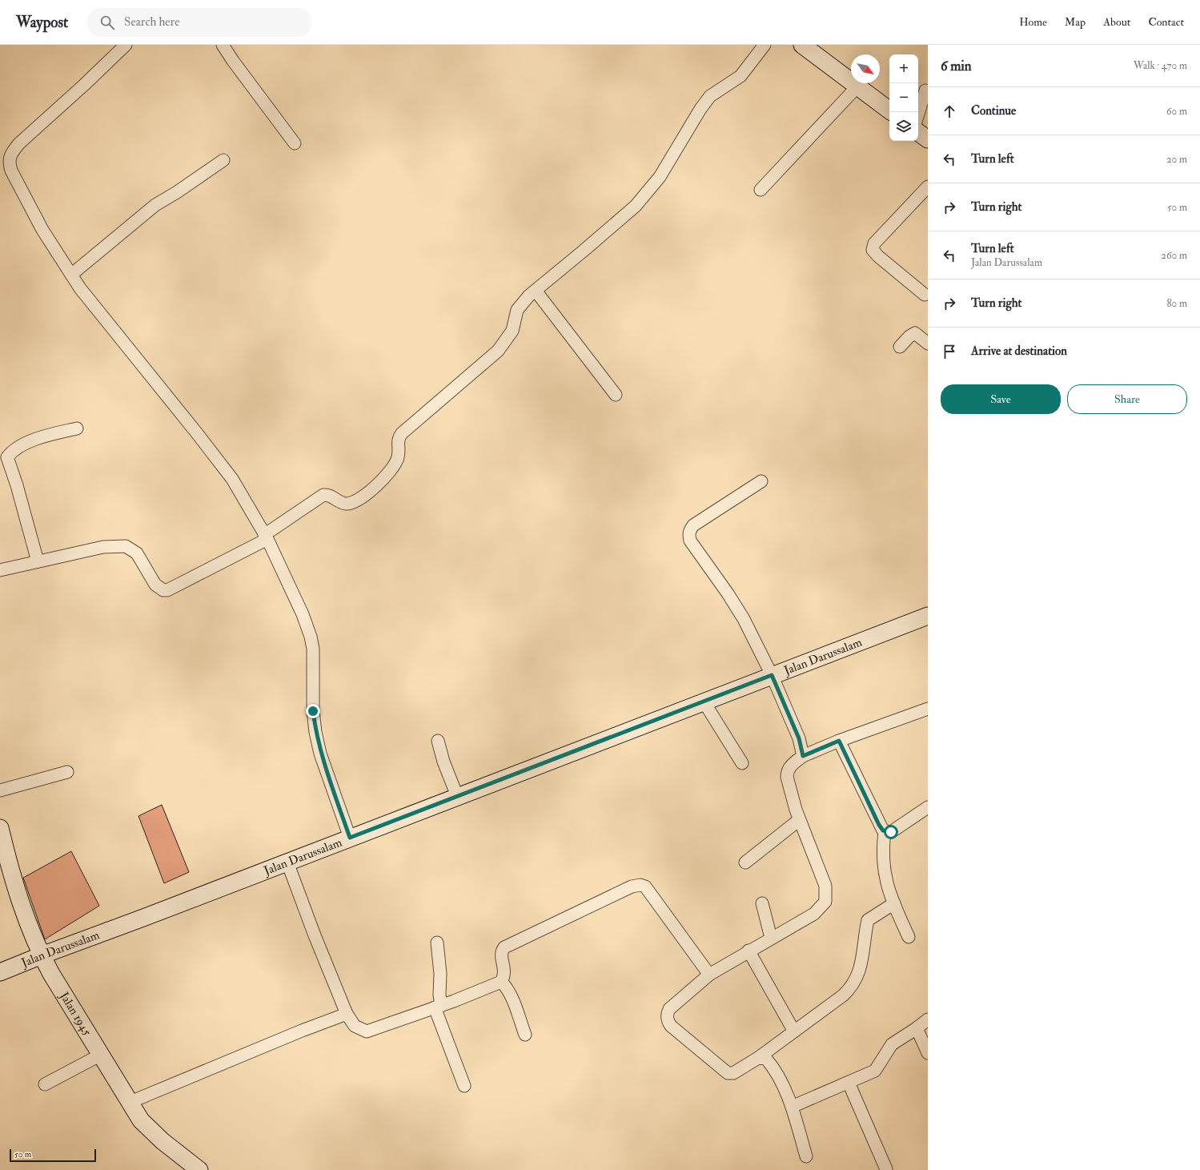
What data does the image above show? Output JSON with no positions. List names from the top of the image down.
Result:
{
  "streets": {
    "street": ["Jalan Darussalam", "Jalan 1945"]
  },
  "crossings": [
    ["Jalan Darussalam", "Jalan 1945"]
  ],
  "scale_bar": "50 m",
  "north": "bottom right",
  "page": {
    "header": "Waypost",
    "search": "Search here",
    "nav": [
      "Home",
      "Map",
      "About",
      "Contact"
    ],
    "heading": ["6 min", "Walk · 470 m"],
    "map_buttons": ["+", "−"],
    "list": [
      ["Continue", "60 m"],
      ["Turn left", "20 m"],
      ["Turn right", "50 m"],
      ["Turn left", "Jalan Darussalam", "260 m"],
      ["Turn right", "80 m"],
      "Arrive at destination"
    ],
    "buttons": ["Save", "Share"],
    "scale": "50 m"
  }
}
